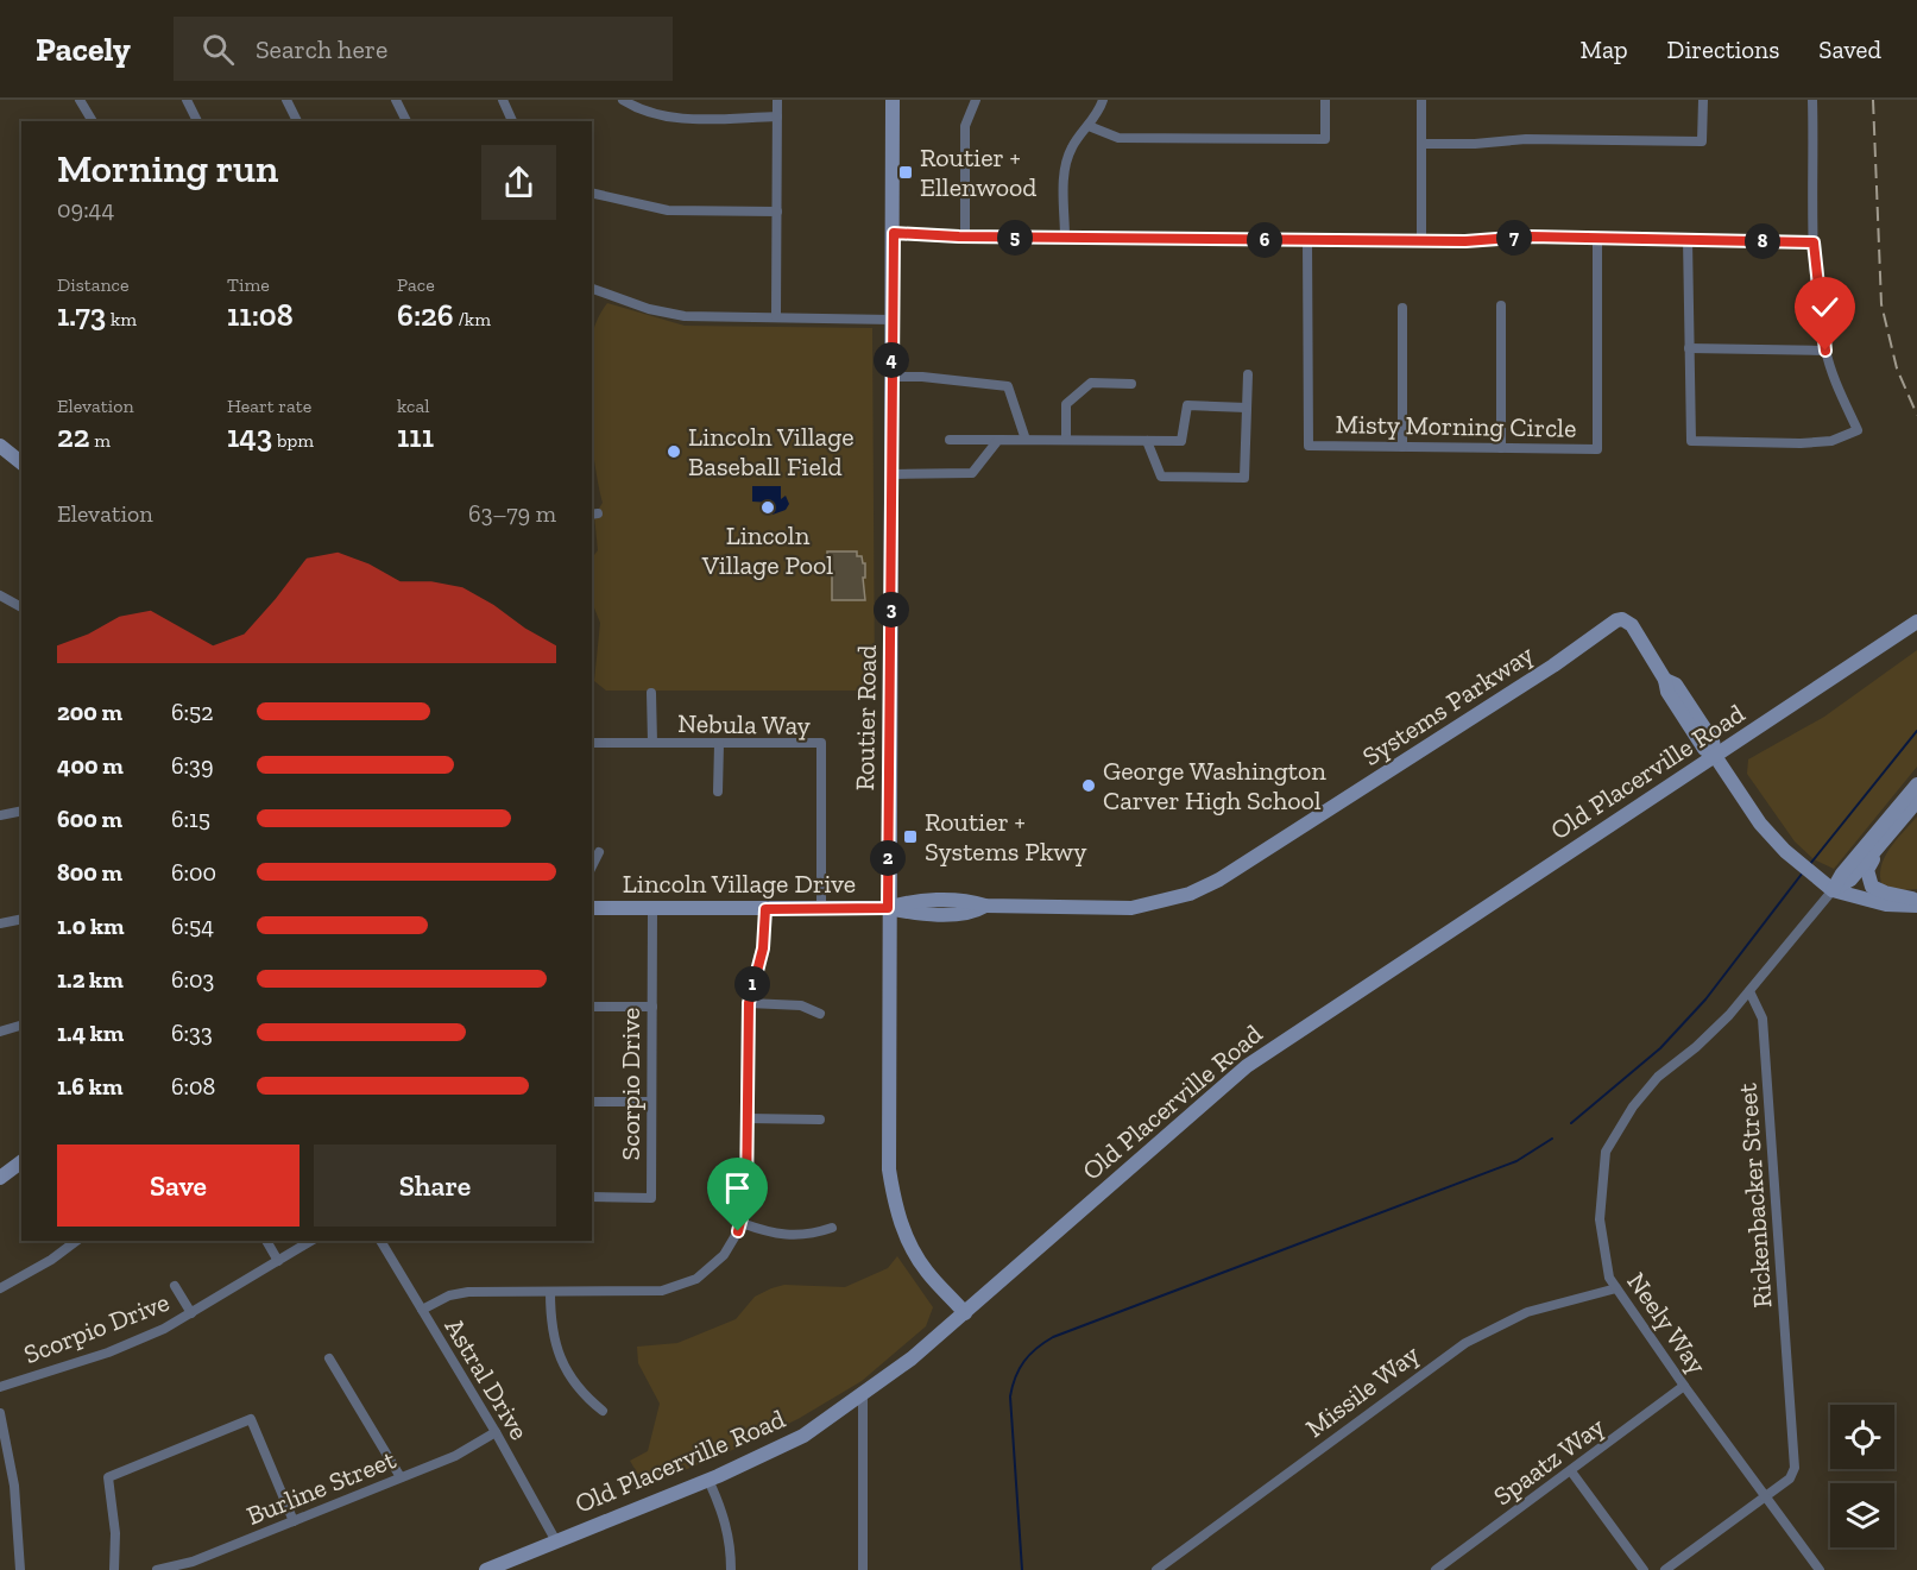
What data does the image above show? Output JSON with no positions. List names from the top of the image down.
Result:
{
  "streets": {
    "street": [
      "Misty Morning Circle",
      "Systems Parkway",
      "Routier Road",
      "Nebula Way",
      "Old Placerville Road",
      "Lincoln Village Drive",
      "Scorpio Drive",
      "Rickenbacker Street",
      "Neely Way",
      "Astral Drive",
      "Missile Way",
      "Spaatz Way",
      "Burline Street"
    ]
  },
  "crossings": [
    ["Systems Parkway", "Routier Road"],
    ["Systems Parkway", "Old Placerville Road"],
    ["Systems Parkway", "Lincoln Village Drive"],
    ["Systems Parkway", "Neely Way"],
    ["Routier Road", "Old Placerville Road"],
    ["Routier Road", "Lincoln Village Drive"],
    ["Nebula Way", "Lincoln Village Drive"],
    ["Old Placerville Road", "Astral Drive"],
    ["Lincoln Village Drive", "Scorpio Drive"],
    ["Rickenbacker Street", "Neely Way"],
    ["Neely Way", "Missile Way"],
    ["Neely Way", "Spaatz Way"],
    ["Astral Drive", "Burline Street"]
  ],
  "places": {
    "transit": ["Routier + Ellenwood", "Routier + Systems Pkwy"],
    "other": ["Lincoln Village Baseball Field", "Lincoln Village Pool", "George Washington Carver High School"]
  },
  "page": {
    "header": "Pacely",
    "search": "Search here",
    "nav": ["Map", "Directions", "Saved"],
    "heading": ["Morning run", "09:44"],
    "pins": [
      "5",
      "7",
      "6",
      "8",
      "4",
      "3",
      "2",
      "1"
    ],
    "stats": [
      ["Distance", "1.73 km"],
      ["Time", "11:08"],
      ["Pace", "6:26 /km"],
      ["Elevation", "22 m"],
      ["Heart rate", "143 bpm"],
      ["kcal", "111"]
    ],
    "chart": ["Elevation", "63–79 m"],
    "list": [
      {
        "name": "200 m",
        "note": "6:52"
      },
      {
        "name": "400 m",
        "note": "6:39"
      },
      {
        "name": "600 m",
        "note": "6:15"
      },
      {
        "name": "800 m",
        "note": "6:00"
      },
      {
        "name": "1.0 km",
        "note": "6:54"
      },
      {
        "name": "1.2 km",
        "note": "6:03"
      },
      {
        "name": "1.4 km",
        "note": "6:33"
      },
      {
        "name": "1.6 km",
        "note": "6:08"
      }
    ],
    "buttons": ["Save", "Share"]
  }
}
